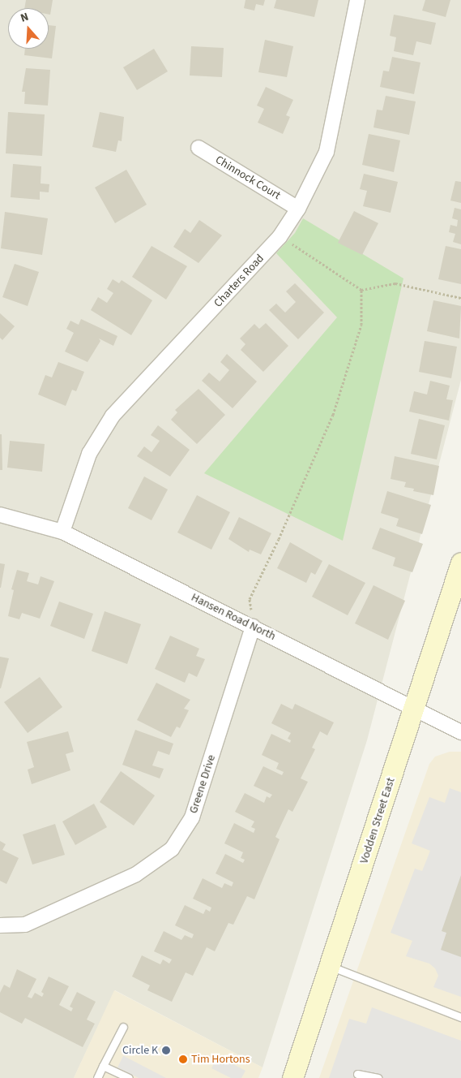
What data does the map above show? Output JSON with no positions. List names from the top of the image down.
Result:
{
  "streets": {
    "street": [
      "Chinnock Court",
      "Charters Road",
      "Hansen Road North",
      "Greene Drive",
      "Vodden Street East"
    ]
  },
  "crossings": [
    ["Chinnock Court", "Charters Road"],
    ["Charters Road", "Hansen Road North"],
    ["Hansen Road North", "Greene Drive"],
    ["Hansen Road North", "Vodden Street East"]
  ],
  "places": ["Circle K", "Tim Hortons"],
  "north": "top"
}
